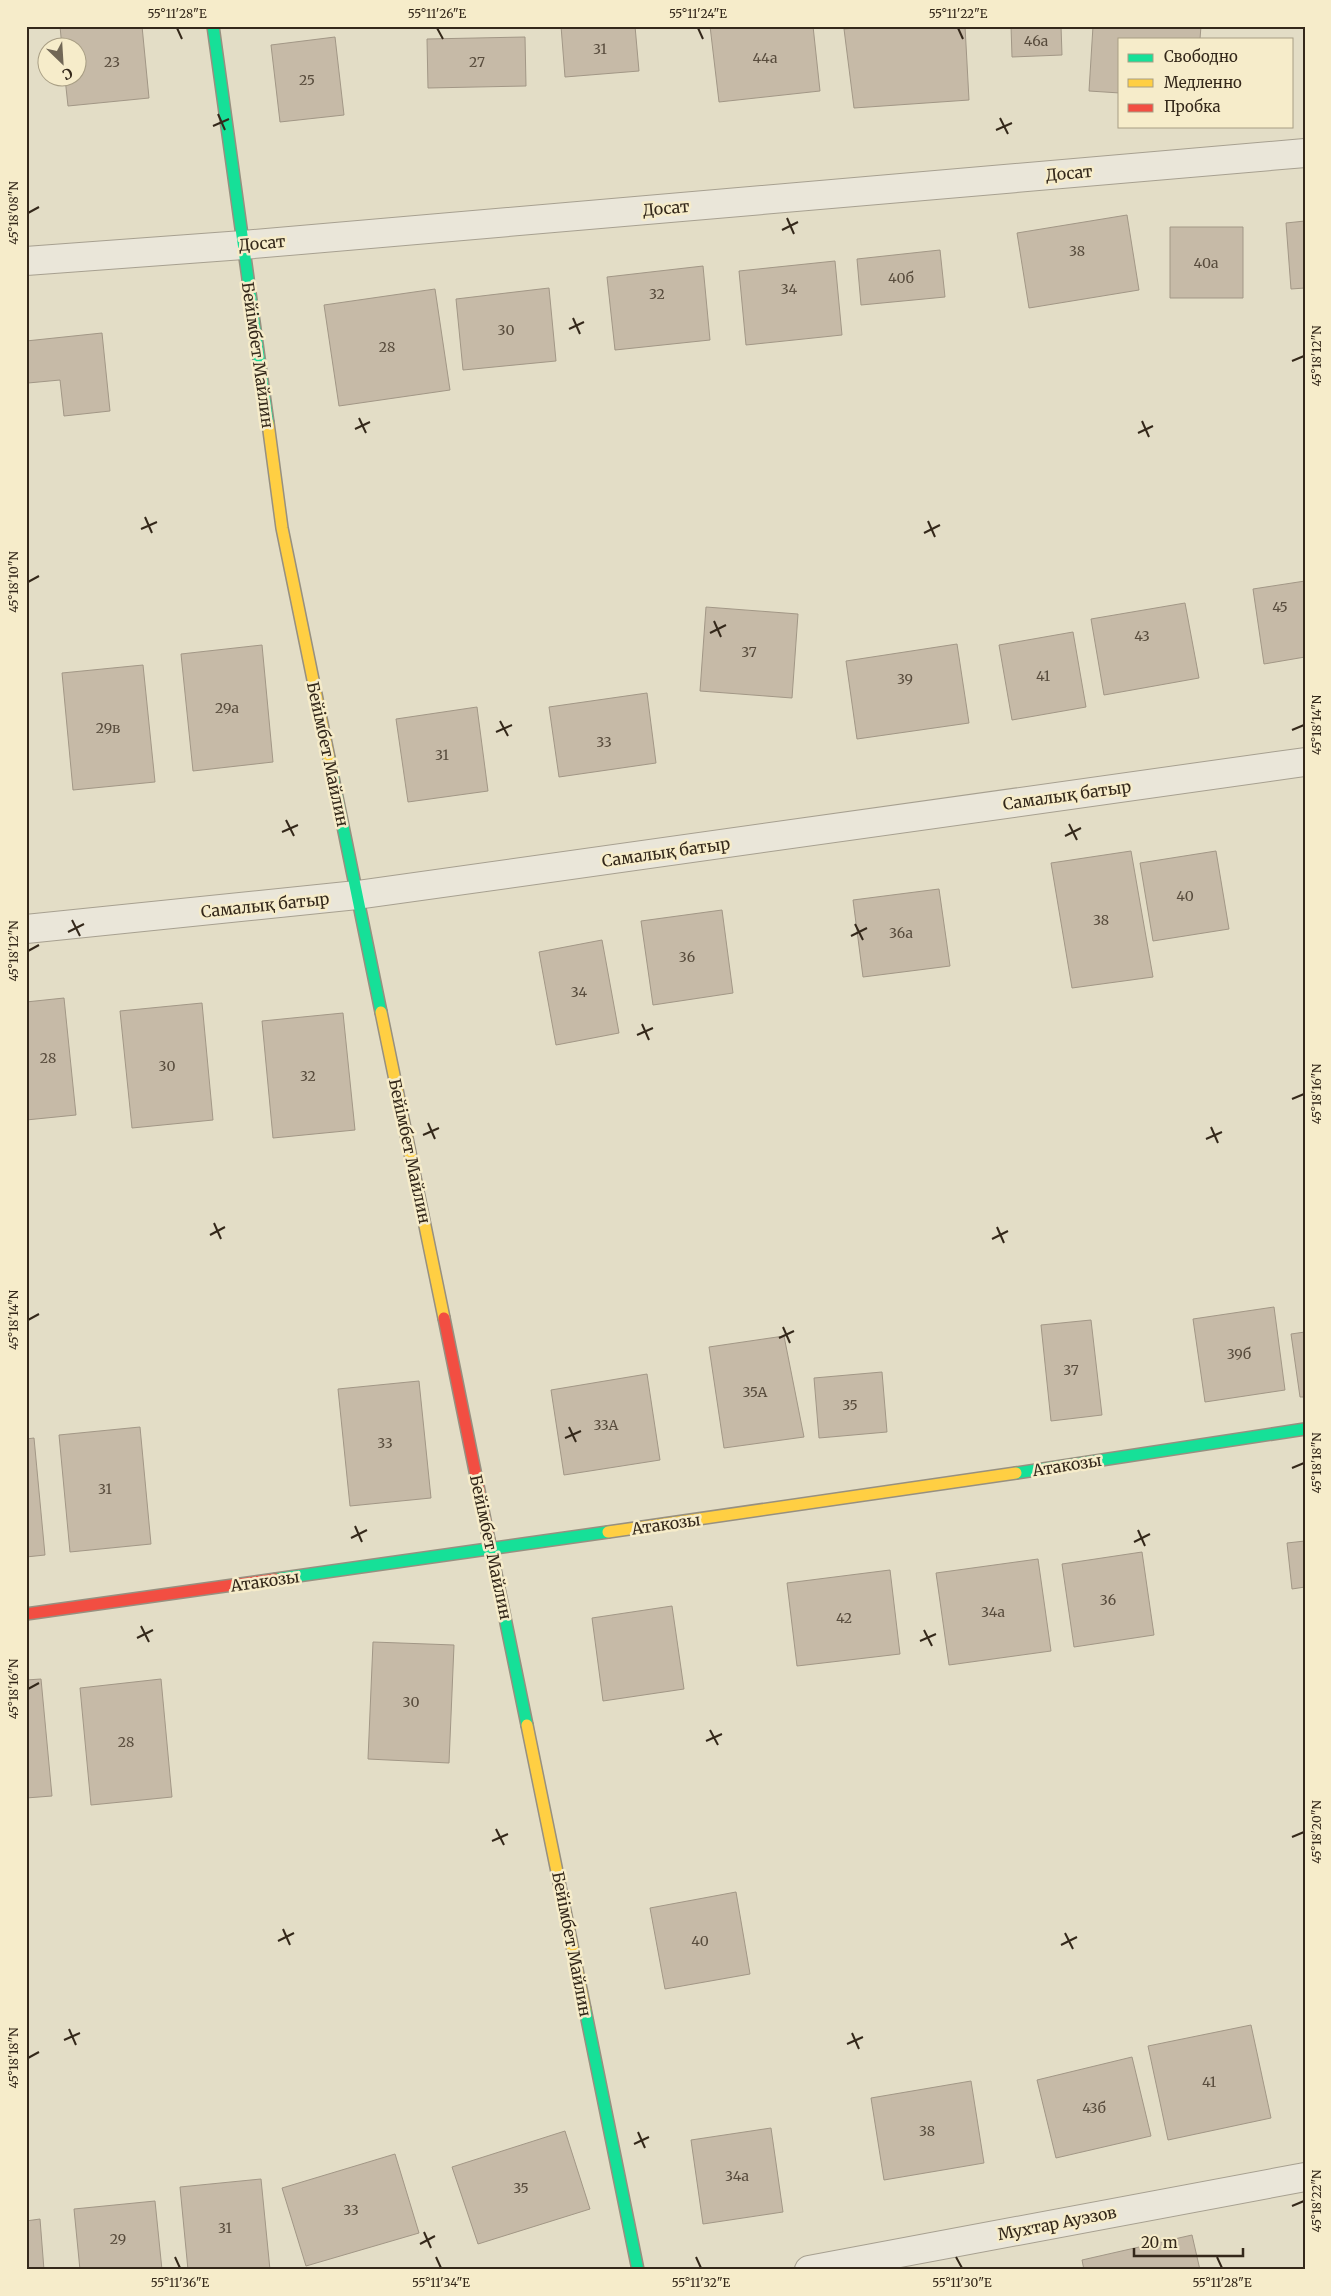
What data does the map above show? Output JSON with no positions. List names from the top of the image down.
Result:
{
  "streets": {
    "street": [
      "Досат",
      "Бейімбет Майлин",
      "Самалық батыр",
      "Атакозы",
      "Мухтар Ауэзов"
    ]
  },
  "crossings": [
    ["Досат", "Бейімбет Майлин"],
    ["Бейімбет Майлин", "Самалық батыр"],
    ["Бейімбет Майлин", "Атакозы"]
  ],
  "house_numbers": [
    "46а",
    "31",
    "44а",
    "23",
    "27",
    "25",
    "38",
    "40а",
    "40б",
    "34",
    "32",
    "30",
    "28",
    "45",
    "43",
    "37",
    "41",
    "39",
    "29а",
    "29в",
    "33",
    "31",
    "40",
    "38",
    "36а",
    "36",
    "34",
    "28",
    "30",
    "32",
    "39б",
    "37",
    "35А",
    "35",
    "33А",
    "33",
    "31",
    "36",
    "34а",
    "42",
    "30",
    "28",
    "40",
    "41",
    "43б",
    "38",
    "34а",
    "35",
    "33",
    "31",
    "29"
  ],
  "legend": ["Свободно", "Медленно", "Пробка"],
  "scale_bar": "20 m",
  "north": "bottom right",
  "coordinates": [
    "55°11'28\"E",
    "55°11'26\"E",
    "55°11'24\"E",
    "55°11'22\"E",
    "45°18'08\"N",
    "45°18'12\"N",
    "45°18'10\"N",
    "45°18'14\"N",
    "45°18'16\"N",
    "45°18'18\"N",
    "45°18'20\"N",
    "45°18'22\"N",
    "55°11'36\"E",
    "55°11'34\"E",
    "55°11'32\"E",
    "55°11'30\"E"
  ]
}
